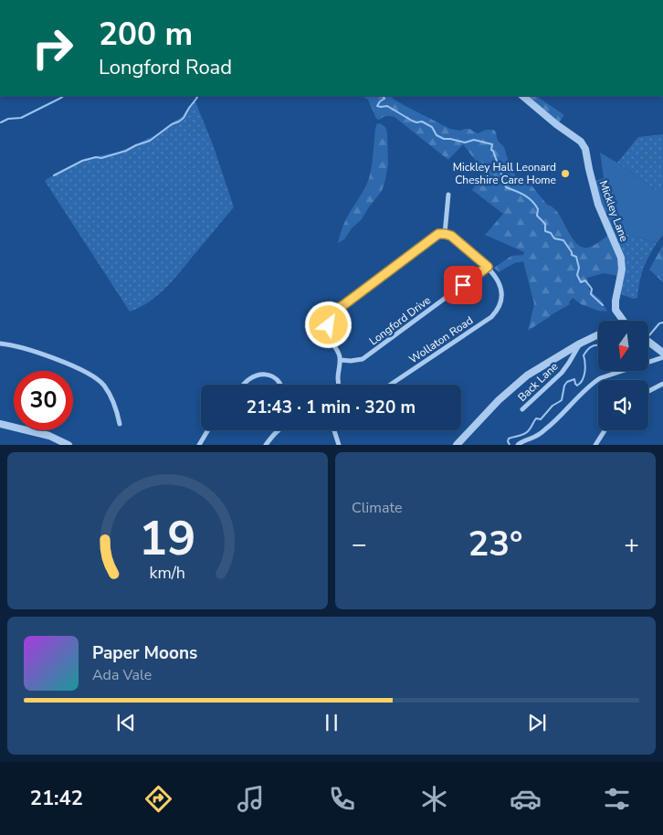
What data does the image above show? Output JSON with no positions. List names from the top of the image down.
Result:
{
  "streets": {
    "street": [
      "Mickley Lane",
      "Longford Drive",
      "Wollaton Road",
      "Back Lane"
    ]
  },
  "crossings": [
    ["Longford Drive", "Wollaton Road"]
  ],
  "places": ["Mickley Hall Leonard Cheshire Care Home"],
  "north": "bottom",
  "page": {
    "turn": ["200 m", "Longford Road"],
    "limit": "30",
    "trip": "21:43 · 1 min · 320 m",
    "tile": "Climate",
    "heat": ["−", "23°", "+"],
    "song": ["Paper Moons", "Ada Vale"],
    "tabs": "21:42",
    "gauge": ["19", "km/h"]
  }
}
